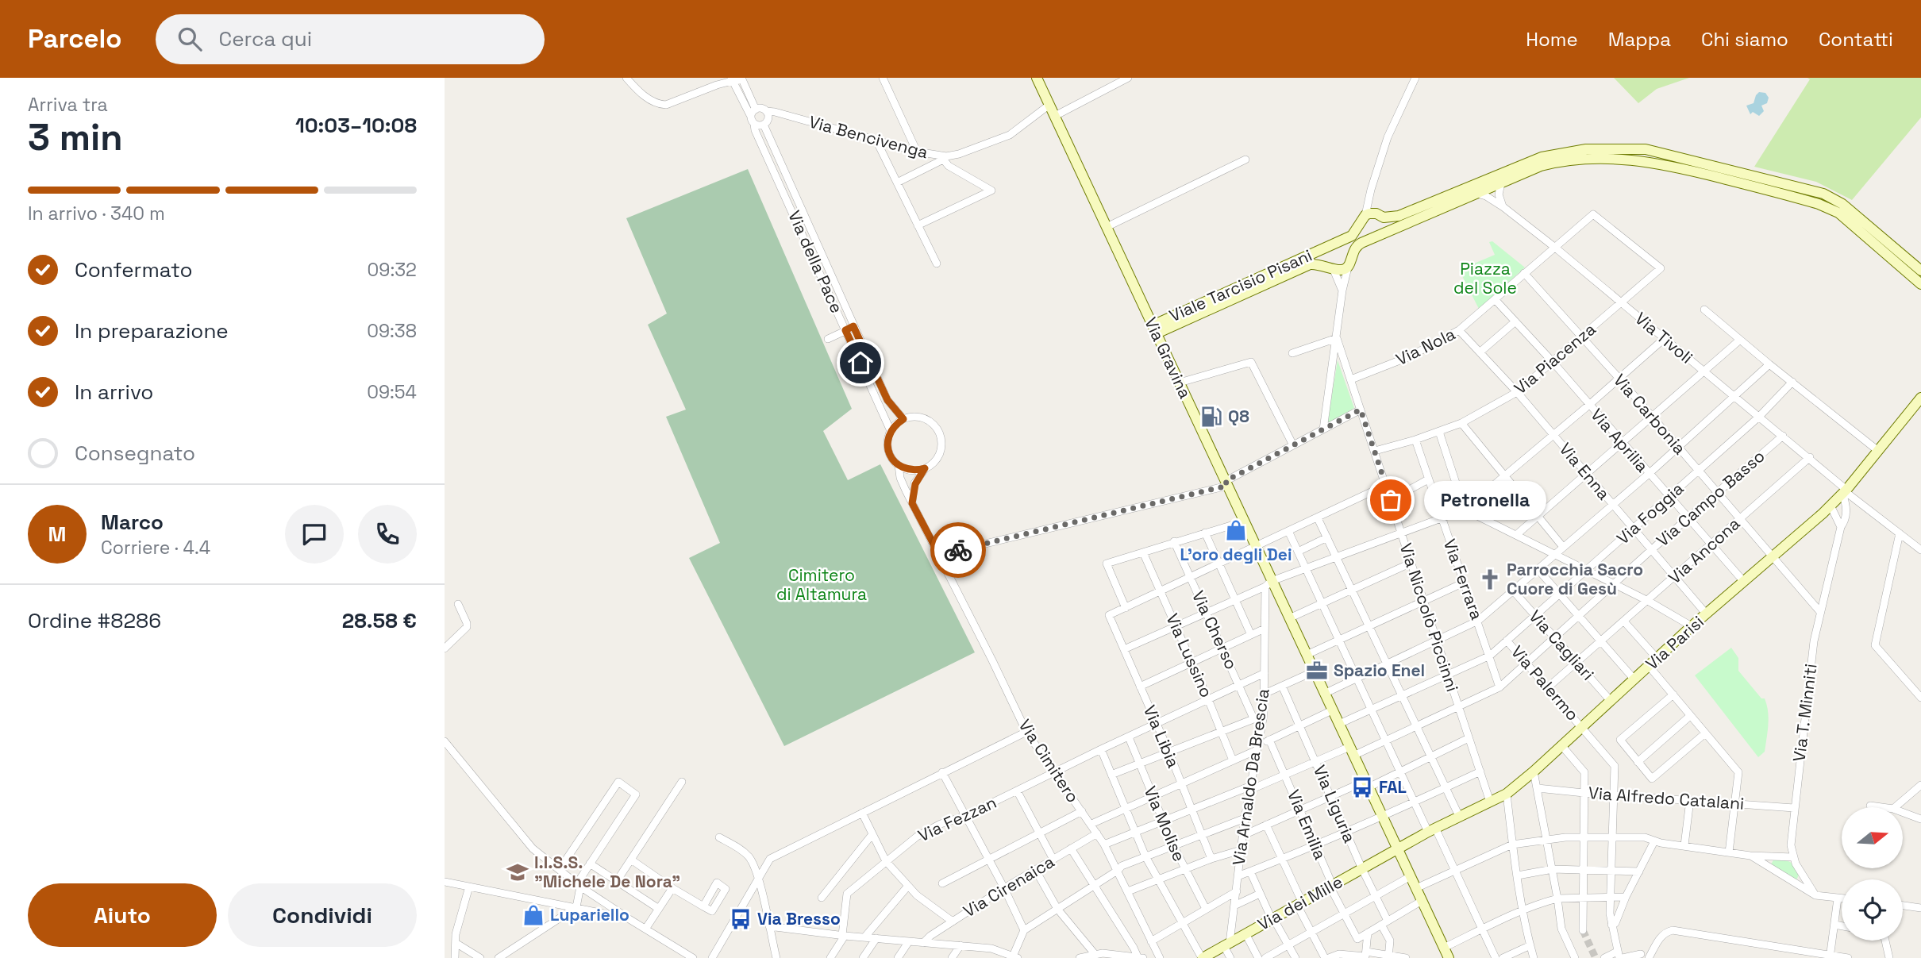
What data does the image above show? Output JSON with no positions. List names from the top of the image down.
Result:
{
  "streets": {
    "main road": [
      "Viale Tarcisio Pisani",
      "Via Gravina",
      "Via Parisi",
      "Via dei Mille"
    ],
    "street": [
      "Via Bencivenga",
      "Via della Pace",
      "Via Tivoli",
      "Via Nola",
      "Via Piacenza",
      "Via Carbonia",
      "Via Aprilia",
      "Via Enna",
      "Via Campo Basso",
      "Via Foggia",
      "Via Ancona",
      "Via Ferrara",
      "Via Niccolò Piccinni",
      "Via Cherso",
      "Via Cagliari",
      "Via Lussino",
      "Via Palermo",
      "Via T. Minniti",
      "Via Libia",
      "Via Cimitero",
      "Via Arnaldo Da Brescia",
      "Via Alfredo Catalani",
      "Via Liguria",
      "Via Fezzan",
      "Via Molise",
      "Via Emilia",
      "Via Cirenaica"
    ]
  },
  "crossings": [
    ["Via Bencivenga", "Via della Pace"],
    ["Via Bencivenga", "Via Gravina"],
    ["Via della Pace", "Via Cimitero"],
    ["Viale Tarcisio Pisani", "Via Gravina"],
    ["Via Tivoli", "Via Nola"],
    ["Via Tivoli", "Via Piacenza"],
    ["Via Tivoli", "Via Campo Basso"],
    ["Via Tivoli", "Via Foggia"],
    ["Via Tivoli", "Via Ancona"],
    ["Via Tivoli", "Via Parisi"],
    ["Via Tivoli", "Via T. Minniti"],
    ["Via Nola", "Via Piacenza"],
    ["Via Nola", "Via Carbonia"],
    ["Via Nola", "Via Aprilia"],
    ["Via Nola", "Via Enna"],
    ["Via Nola", "Via Niccolò Piccinni"],
    ["Via Gravina", "Via Campo Basso"],
    ["Via Gravina", "Via Foggia"],
    ["Via Gravina", "Via Parisi"],
    ["Via Gravina", "Via Arnaldo Da Brescia"],
    ["Via Gravina", "Via dei Mille"],
    ["Via Piacenza", "Via Carbonia"],
    ["Via Piacenza", "Via Aprilia"],
    ["Via Piacenza", "Via Enna"],
    ["Via Piacenza", "Via Ferrara"],
    ["Via Piacenza", "Via Niccolò Piccinni"],
    ["Via Carbonia", "Via Campo Basso"],
    ["Via Carbonia", "Via Foggia"],
    ["Via Carbonia", "Via Ancona"],
    ["Via Carbonia", "Via Parisi"],
    ["Via Carbonia", "Via T. Minniti"],
    ["Via Aprilia", "Via Campo Basso"],
    ["Via Aprilia", "Via Foggia"],
    ["Via Aprilia", "Via Ancona"],
    ["Via Aprilia", "Via Parisi"],
    ["Via Enna", "Via Campo Basso"],
    ["Via Enna", "Via Foggia"],
    ["Via Enna", "Via Ancona"],
    ["Via Enna", "Via Parisi"],
    ["Via Campo Basso", "Via Ferrara"],
    ["Via Campo Basso", "Via Niccolò Piccinni"],
    ["Via Campo Basso", "Via Cagliari"],
    ["Via Campo Basso", "Via Palermo"],
    ["Via Campo Basso", "Via Libia"],
    ["Via Campo Basso", "Via Cimitero"],
    ["Via Campo Basso", "Via Arnaldo Da Brescia"],
    ["Via Campo Basso", "Via Liguria"],
    ["Via Campo Basso", "Via Molise"],
    ["Via Campo Basso", "Via Emilia"],
    ["Via Foggia", "Via Ferrara"],
    ["Via Foggia", "Via Niccolò Piccinni"],
    ["Via Foggia", "Via Cagliari"],
    ["Via Foggia", "Via Palermo"],
    ["Via Ancona", "Via Cagliari"],
    ["Via Ancona", "Via Palermo"],
    ["Via Niccolò Piccinni", "Via Parisi"],
    ["Via Cherso", "Via Fezzan"],
    ["Via Parisi", "Via Cagliari"],
    ["Via Parisi", "Via Palermo"],
    ["Via Parisi", "Via T. Minniti"],
    ["Via Parisi", "Via dei Mille"],
    ["Via Lussino", "Via Fezzan"],
    ["Via Palermo", "Via Alfredo Catalani"],
    ["Via T. Minniti", "Via Alfredo Catalani"],
    ["Via Libia", "Via Fezzan"],
    ["Via Cimitero", "Via Fezzan"],
    ["Via Cimitero", "Via Cirenaica"],
    ["Via Arnaldo Da Brescia", "Via Fezzan"],
    ["Via Arnaldo Da Brescia", "Via dei Mille"],
    ["Via Liguria", "Via dei Mille"],
    ["Via Fezzan", "Via Molise"],
    ["Via Emilia", "Via dei Mille"]
  ],
  "parks": ["Piazza del Sole", "Cimitero di Altamura"],
  "places": {
    "fuel station": ["Q8"],
    "other": ["Petronella"],
    "shop": ["L'oro degli Dei", "Lupariello"],
    "church": ["Parrocchia Sacro Cuore di Gesù"],
    "office": ["Spazio Enel"],
    "bus stop": ["FAL", "Via Bresso"],
    "school or university": ["I.I.S.S. \"Michele De Nora\""]
  },
  "north": "right",
  "page": {
    "header": "Parcelo",
    "search": "Cerca qui",
    "nav": [
      "Home",
      "Mappa",
      "Chi siamo",
      "Contatti"
    ],
    "heading": ["3 min", "Arriva tra", "10:03–10:08"],
    "panel": [
      "Marco",
      "Corriere · 4.4",
      "Ordine #8286",
      "28.58 €"
    ],
    "bar": "In arrivo · 340 m",
    "list": [
      ["Confermato", "09:32"],
      ["In preparazione", "09:38"],
      ["In arrivo", "09:54"],
      "Consegnato"
    ],
    "bubble": "Petronella",
    "round": "M",
    "buttons": ["Aiuto", "Condividi"]
  }
}
